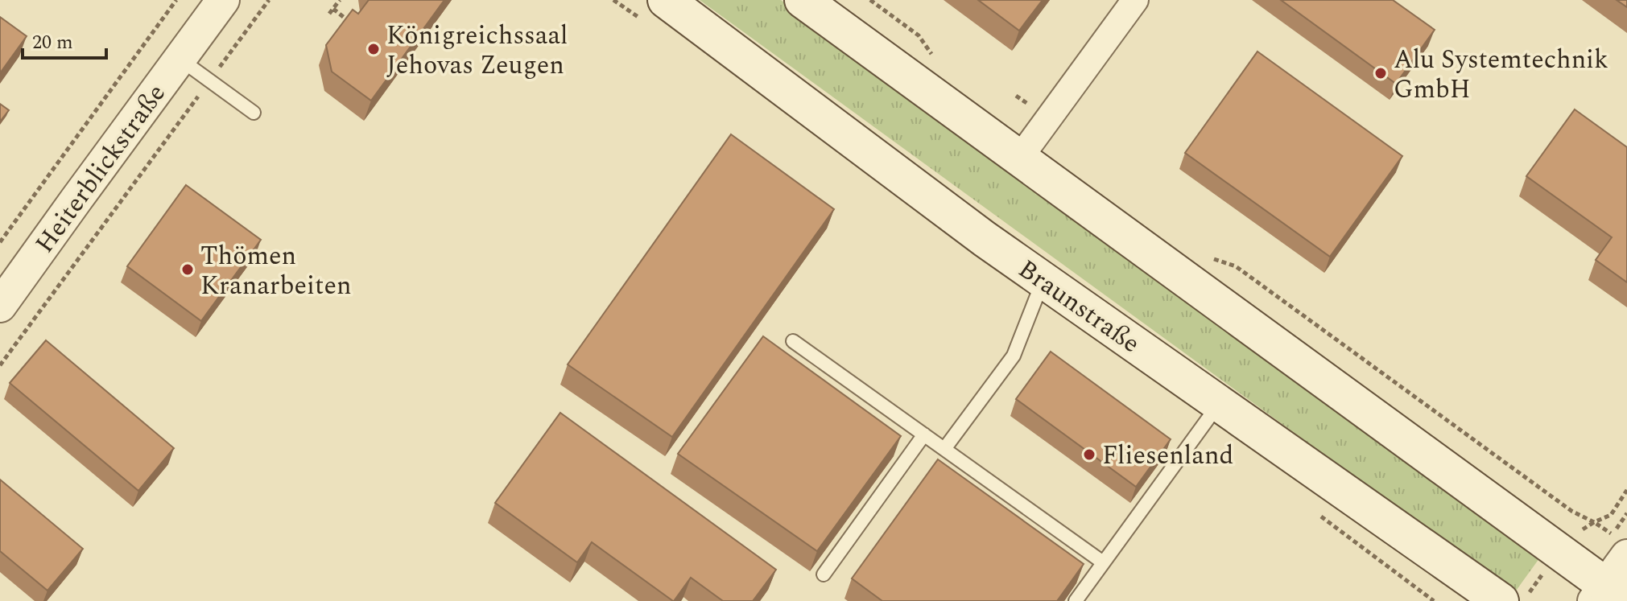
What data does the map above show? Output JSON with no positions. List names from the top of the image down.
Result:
{
  "streets": {
    "main road": ["Braunstraße"],
    "street": ["Heiterblickstraße"]
  },
  "places": [
    "Königreichssaal Jehovas Zeugen",
    "Alu Systemtechnik GmbH",
    "Thömen Kranarbeiten",
    "Fliesenland"
  ],
  "scale_bar": "20 m"
}
